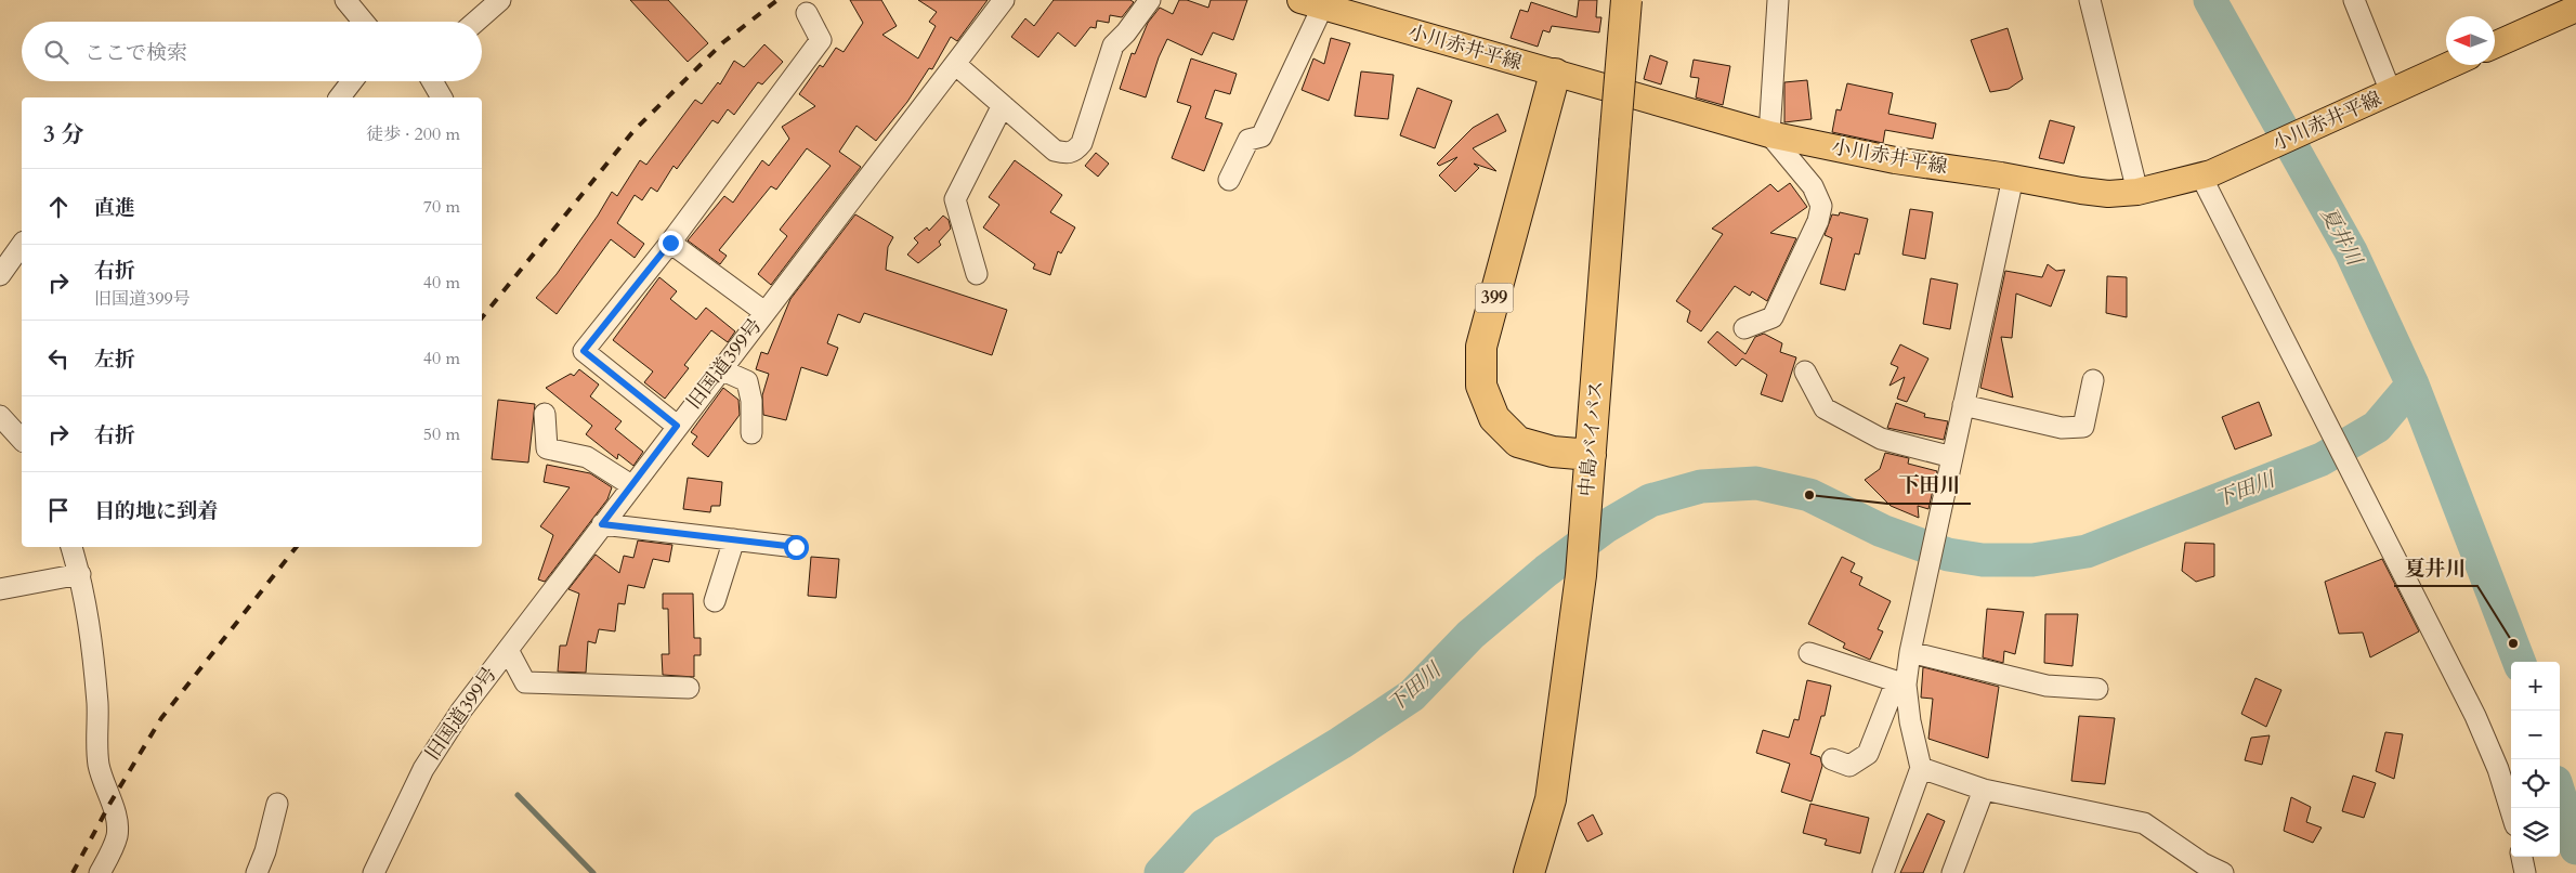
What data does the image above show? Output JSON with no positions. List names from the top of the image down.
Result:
{
  "streets": {
    "highway": ["399", "中島バイパス"],
    "main road": ["小川赤井平線"],
    "street": ["旧国道399号"]
  },
  "crossings": [
    ["小川赤井平線", "399"],
    ["399", "中島バイパス"]
  ],
  "water": ["夏井川", "下田川"],
  "places": ["下田川", "夏井川"],
  "north": "left",
  "page": {
    "search": "ここで検索",
    "heading": ["3 分", "徒歩 · 200 m"],
    "list": [
      ["直進", "70 m"],
      ["右折", "旧国道399号", "40 m"],
      ["左折", "40 m"],
      ["右折", "50 m"],
      "目的地に到着"
    ],
    "map_buttons": ["+", "−"]
  }
}
